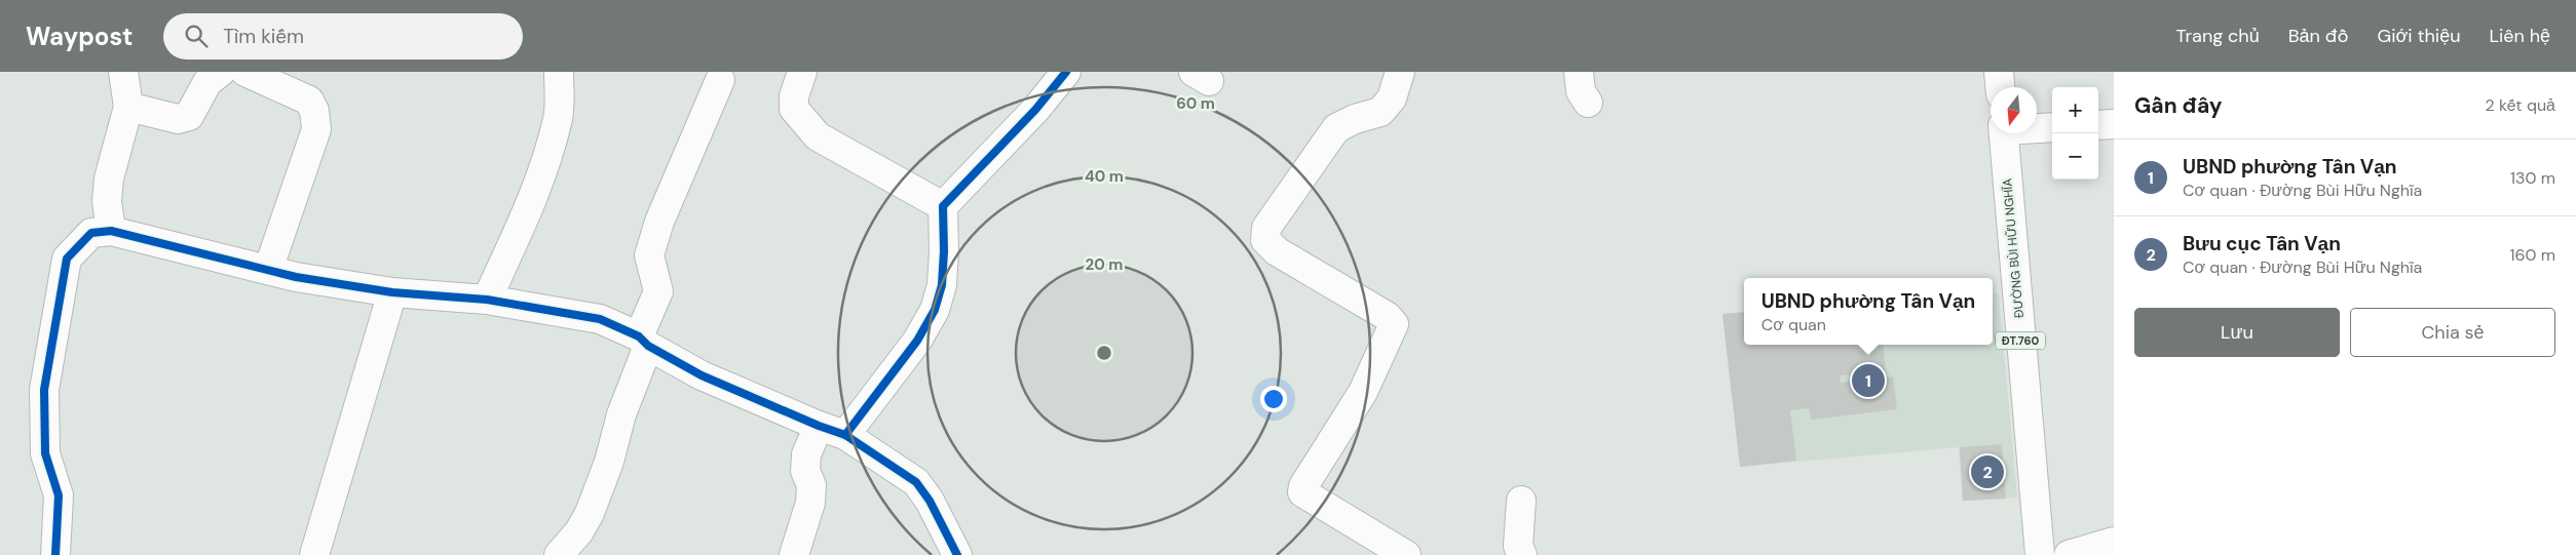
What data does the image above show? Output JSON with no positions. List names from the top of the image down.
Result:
{
  "streets": {
    "street": ["ĐƯỜNG BÙI HỮU NGHĨA", "ĐT.760"]
  },
  "north": "bottom",
  "page": {
    "header": "Waypost",
    "search": "Tìm kiếm",
    "nav": [
      "Trang chủ",
      "Bản đồ",
      "Giới thiệu",
      "Liên hệ"
    ],
    "heading": ["Gần đây", "2 kết quả"],
    "map_buttons": ["+", "−"],
    "list": [
      {
        "mark": "1",
        "name": "UBND phường Tân Vạn",
        "note": "Cơ quan · Đường Bùi Hữu Nghĩa",
        "value": "130 m"
      },
      {
        "mark": "2",
        "name": "Bưu cục Tân Vạn",
        "note": "Cơ quan · Đường Bùi Hữu Nghĩa",
        "value": "160 m"
      }
    ],
    "popup": ["UBND phường Tân Vạn", "Cơ quan"],
    "buttons": ["Lưu", "Chia sẻ"],
    "pins": ["1", "2"]
  },
  "rings": ["60 m", "40 m", "20 m"]
}
